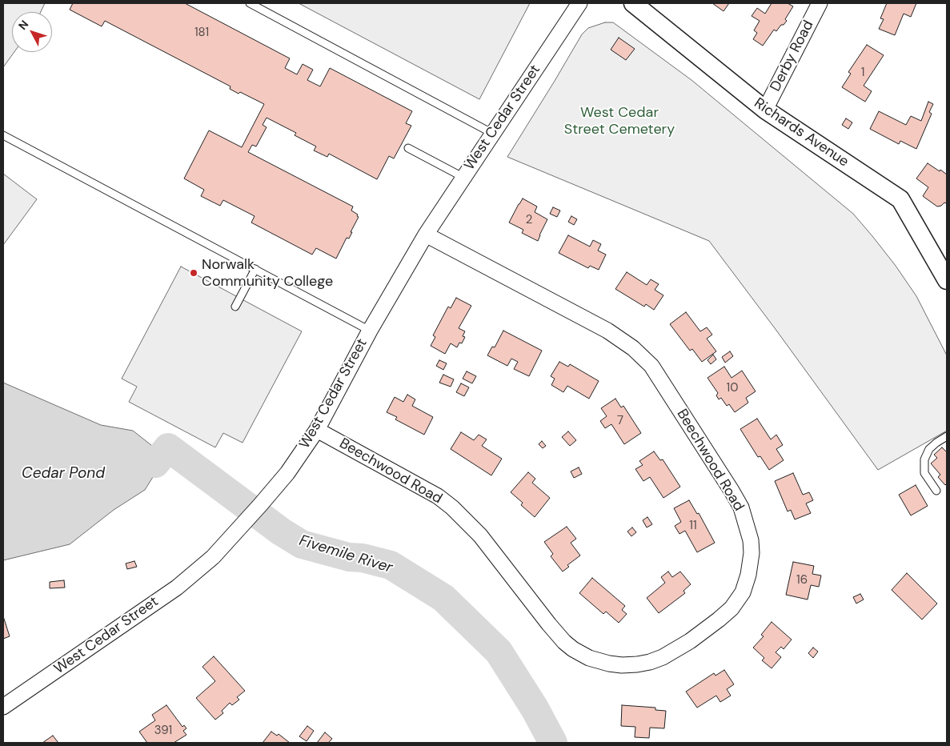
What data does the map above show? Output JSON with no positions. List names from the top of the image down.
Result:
{
  "streets": {
    "street": [
      "Derby Road",
      "West Cedar Street",
      "Richards Avenue",
      "Beechwood Road"
    ]
  },
  "crossings": [
    ["Derby Road", "Richards Avenue"],
    ["West Cedar Street", "Beechwood Road"]
  ],
  "water": ["Cedar Pond", "Fivemile River"],
  "parks": ["West Cedar Street Cemetery"],
  "places": ["Norwalk Community College"],
  "house_numbers": [
    "181",
    "1",
    "2",
    "10",
    "7",
    "11",
    "16",
    "391"
  ],
  "north": "top left"
}
